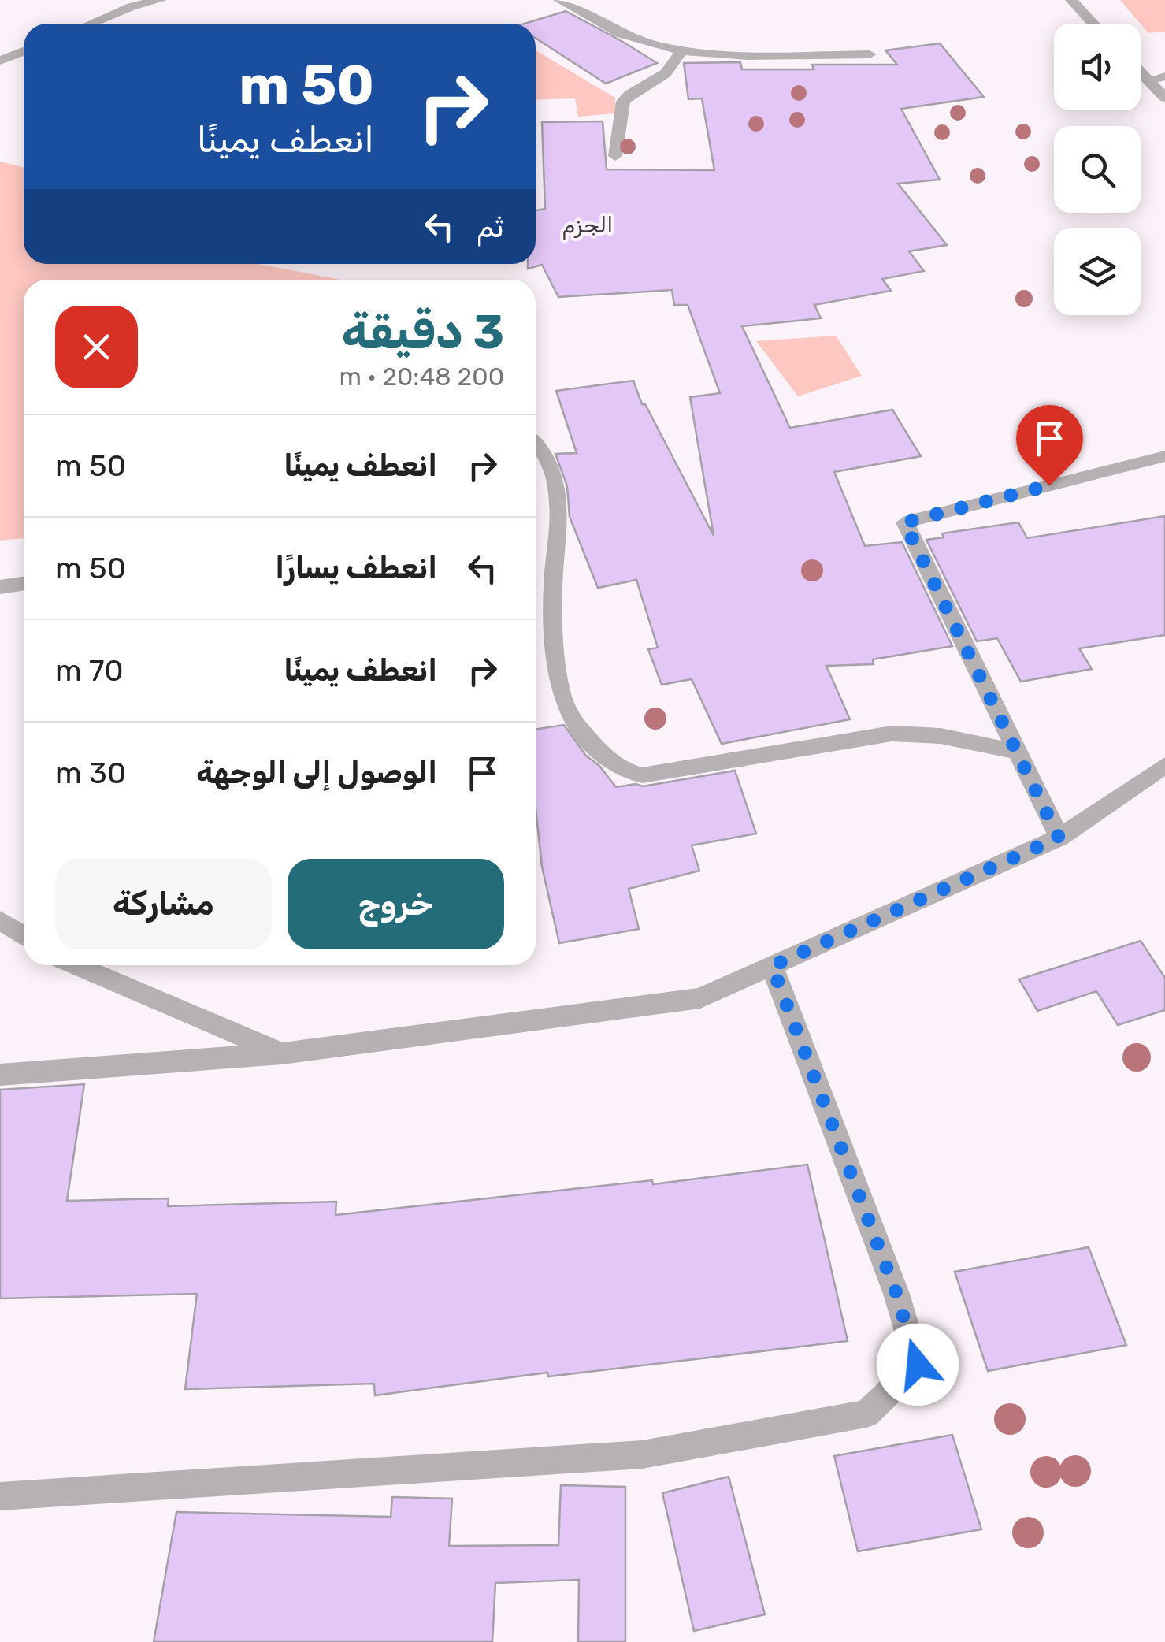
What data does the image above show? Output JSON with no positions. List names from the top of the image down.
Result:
{
  "districts": ["الجزم"],
  "page": {
    "turn": ["50 m", "انعطف يمينًا"],
    "then": "ثم",
    "heading": ["3 دقيقة", "200 m · 20:48"],
    "list": [
      {
        "name": "انعطف يمينًا",
        "value": "50 m"
      },
      {
        "name": "انعطف يسارًا",
        "value": "50 m"
      },
      {
        "name": "انعطف يمينًا",
        "value": "70 m"
      },
      {
        "name": "الوصول إلى الوجهة",
        "value": "30 m"
      }
    ],
    "buttons": ["خروج", "مشاركة"]
  }
}
